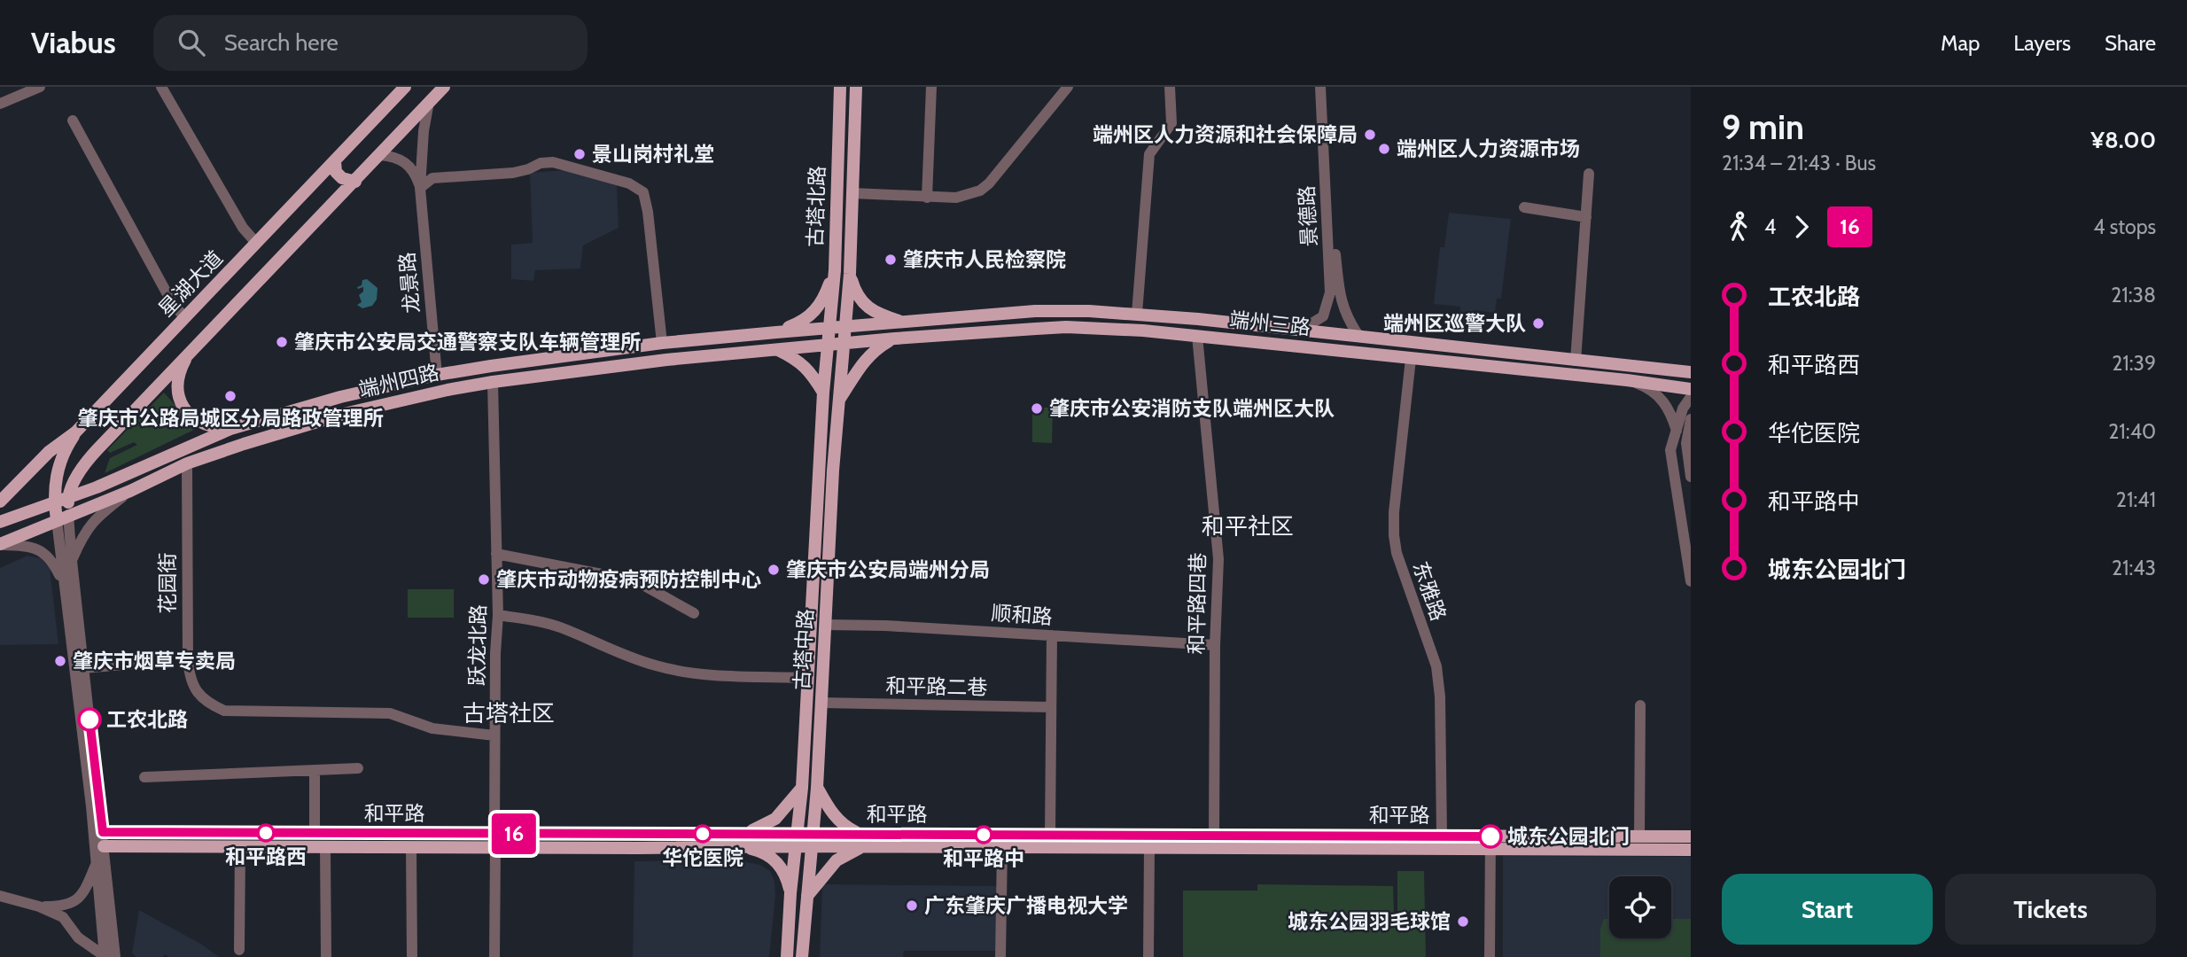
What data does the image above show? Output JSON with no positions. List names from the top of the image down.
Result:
{
  "streets": {
    "main road": [
      "古塔北路",
      "星湖大道",
      "端州三路",
      "端州四路",
      "古塔中路",
      "和平路"
    ],
    "street": [
      "景德路",
      "龙景路",
      "花园街",
      "东雅路",
      "和平路四巷",
      "顺和路",
      "跃龙北路",
      "和平路二巷"
    ]
  },
  "crossings": [
    ["古塔北路", "端州三路"],
    ["古塔北路", "端州四路"],
    ["古塔北路", "古塔中路"],
    ["景德路", "端州三路"],
    ["龙景路", "端州四路"],
    ["端州三路", "端州四路"],
    ["端州三路", "东雅路"],
    ["端州三路", "和平路四巷"],
    ["端州三路", "古塔中路"],
    ["端州四路", "花园街"],
    ["端州四路", "跃龙北路"],
    ["端州四路", "古塔中路"],
    ["花园街", "跃龙北路"],
    ["东雅路", "和平路"],
    ["和平路四巷", "顺和路"],
    ["和平路四巷", "和平路"],
    ["顺和路", "古塔中路"],
    ["跃龙北路", "和平路"],
    ["古塔中路", "和平路二巷"],
    ["古塔中路", "和平路"]
  ],
  "districts": ["和平社区", "古塔社区"],
  "places": [
    "端州区人力资源和社会保障局",
    "端州区人力资源市场",
    "景山岗村礼堂",
    "肇庆市人民检察院",
    "端州区巡警大队",
    "肇庆市公安局交通警察支队车辆管理所",
    "肇庆市公路局城区分局路政管理所",
    "肇庆市公安消防支队端州区大队",
    "肇庆市公安局端州分局",
    "肇庆市动物疫病预防控制中心",
    "肇庆市烟草专卖局",
    "工农北路",
    "和平路西",
    "华佗医院",
    "和平路中",
    "城东公园北门",
    "广东肇庆广播电视大学",
    "城东公园羽毛球馆"
  ],
  "lines": ["bus line 16"],
  "page": {
    "header": "Viabus",
    "search": "Search here",
    "nav": ["Map", "Layers", "Share"],
    "on_map": "16",
    "heading": ["9 min", "21:34 – 21:43 · Bus", "¥8.00"],
    "legs": ["4", "16", "4 stops"],
    "list": [
      {
        "name": "工农北路",
        "value": "21:38"
      },
      {
        "name": "和平路西",
        "value": "21:39"
      },
      {
        "name": "华佗医院",
        "value": "21:40"
      },
      {
        "name": "和平路中",
        "value": "21:41"
      },
      {
        "name": "城东公园北门",
        "value": "21:43"
      }
    ],
    "buttons": ["Start", "Tickets"]
  }
}
